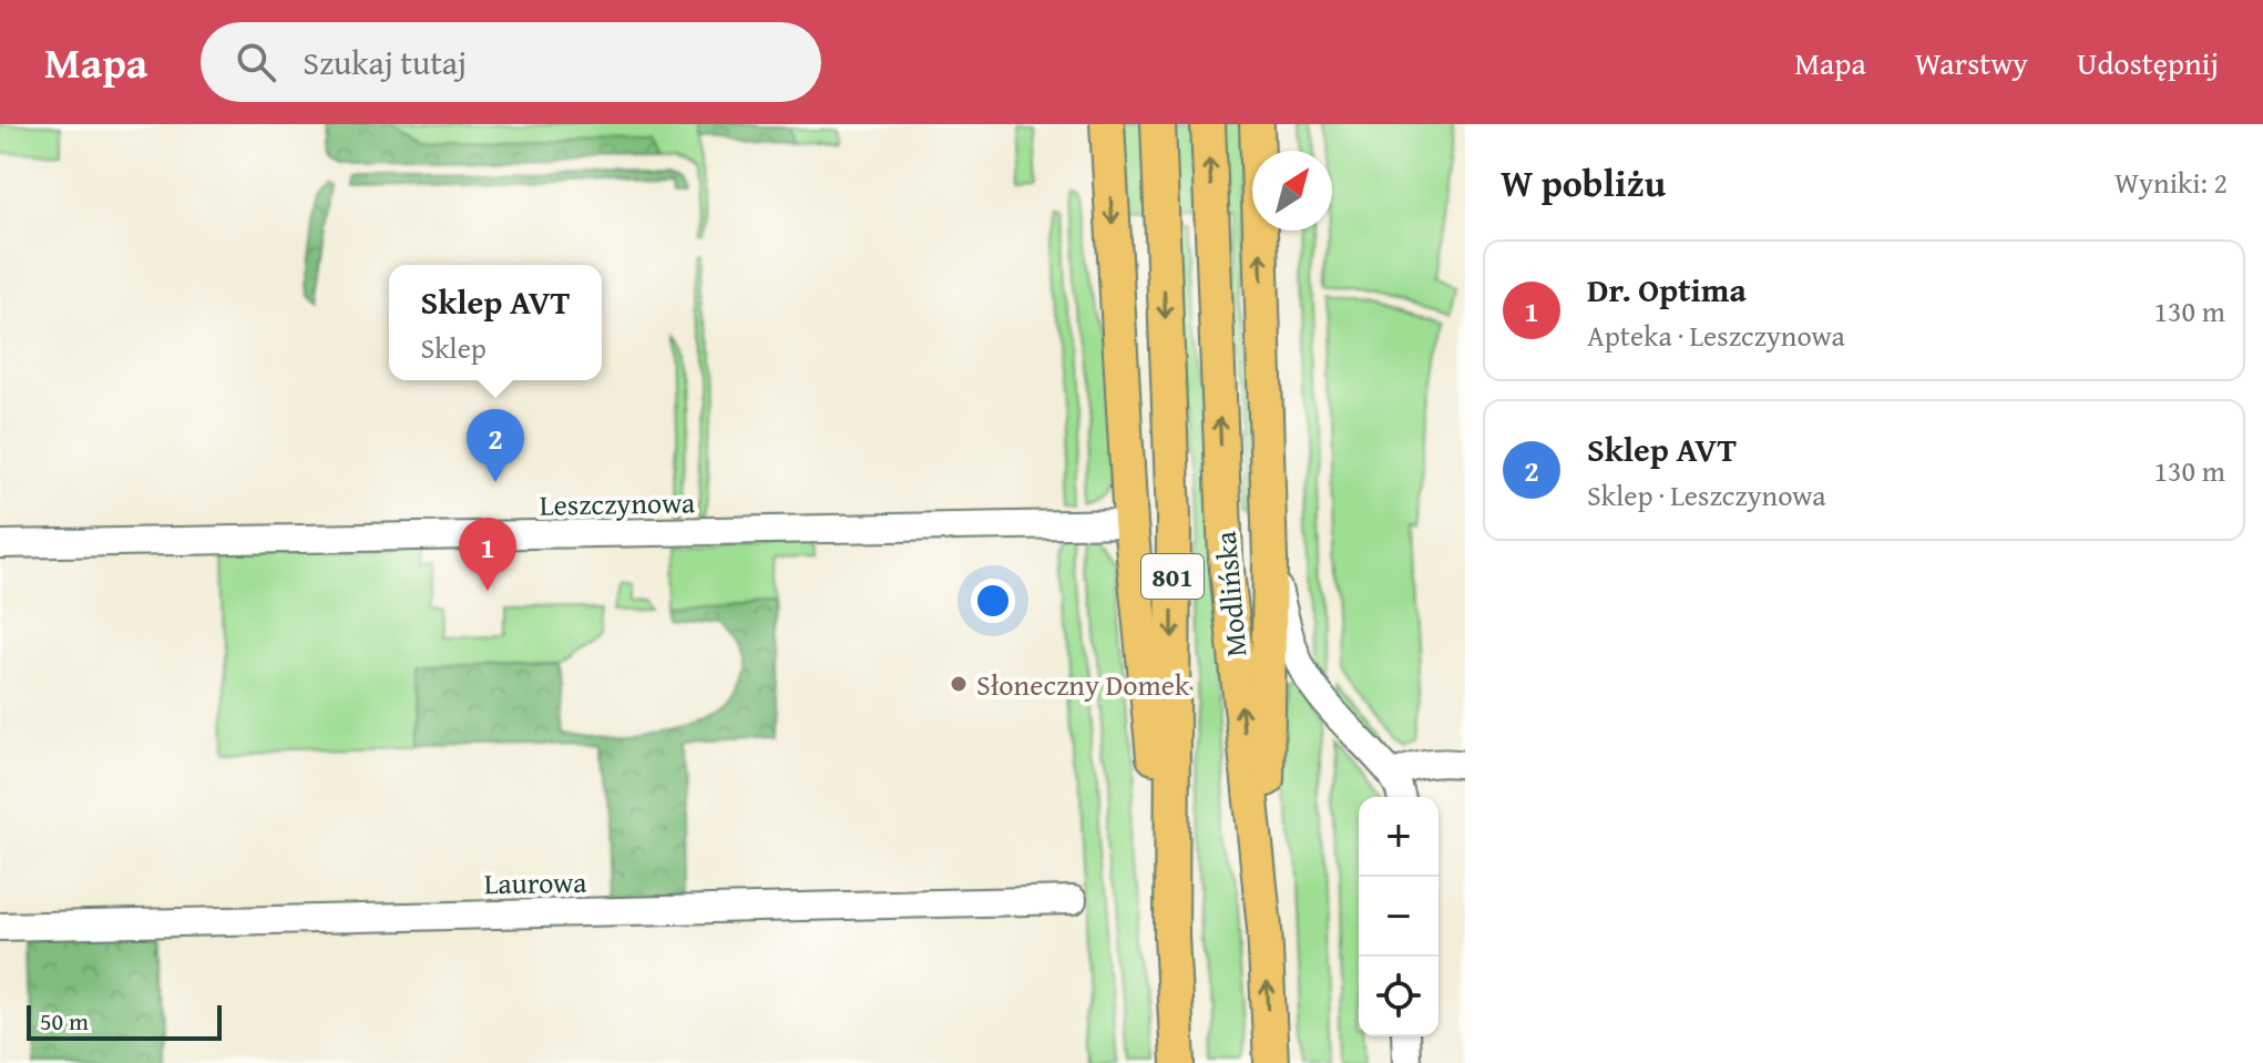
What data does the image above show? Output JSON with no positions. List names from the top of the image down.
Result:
{
  "streets": {
    "main road": ["801", "Modlińska"],
    "street": ["Leszczynowa", "Laurowa"]
  },
  "places": ["Słoneczny Domek"],
  "scale_bar": "50 m",
  "north": "top right",
  "page": {
    "header": "Mapa",
    "search": "Szukaj tutaj",
    "nav": ["Mapa", "Warstwy", "Udostępnij"],
    "heading": ["W pobliżu", "Wyniki: 2"],
    "list": [
      {
        "mark": "1",
        "name": "Dr. Optima",
        "note": "Apteka · Leszczynowa",
        "value": "130 m"
      },
      {
        "mark": "2",
        "name": "Sklep AVT",
        "note": "Sklep · Leszczynowa",
        "value": "130 m"
      }
    ],
    "popup": ["Sklep AVT", "Sklep"],
    "pins": ["2", "1"],
    "map_buttons": ["+", "−"],
    "scale": "50 m"
  }
}
